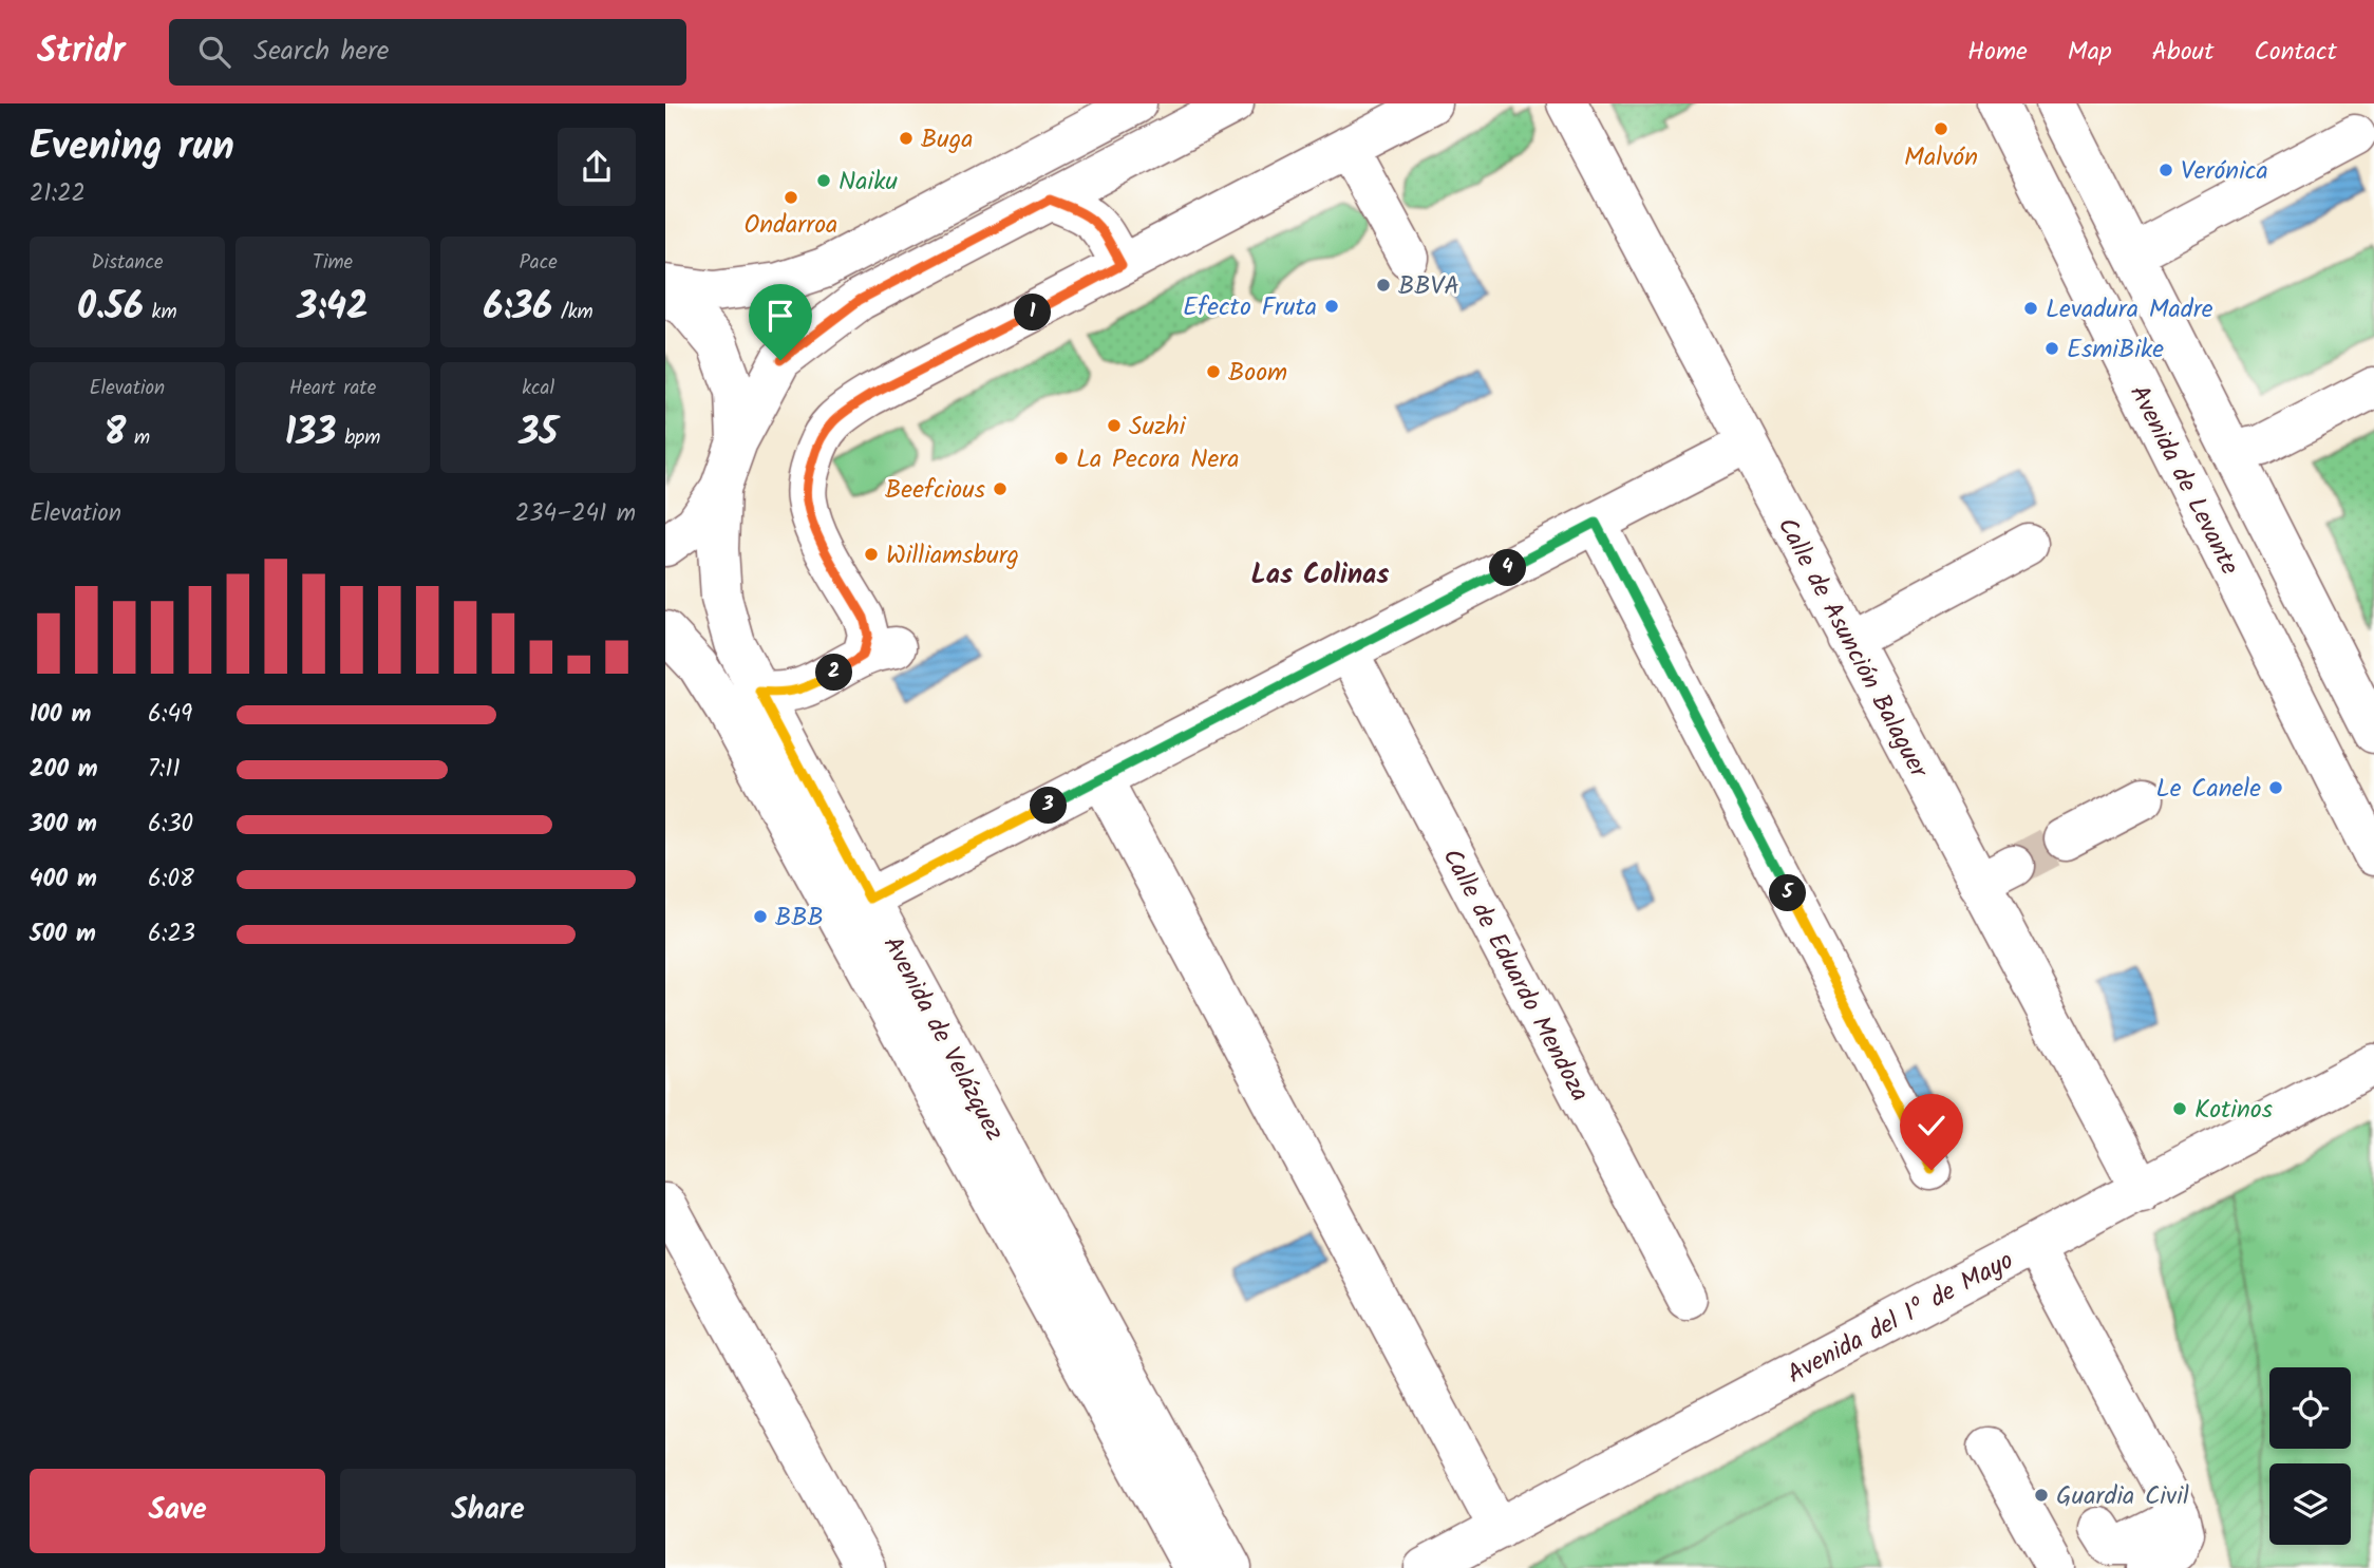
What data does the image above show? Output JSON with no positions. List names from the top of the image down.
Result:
{
  "streets": {
    "street": [
      "Avenida de Levante",
      "Calle de Asunción Balaguer",
      "Calle de Eduardo Mendoza",
      "Avenida de Velázquez",
      "Avenida del 1º de Mayo"
    ]
  },
  "crossings": [
    ["Calle de Asunción Balaguer", "Avenida del 1º de Mayo"]
  ],
  "districts": ["Las Colinas"],
  "places": [
    "Malvón",
    "Buga",
    "Verónica",
    "Naiku",
    "Ondarroa",
    "BBVA",
    "Efecto Fruta",
    "Levadura Madre",
    "EsmiBike",
    "Boom",
    "Suzhi",
    "La Pecora Nera",
    "Beefcious",
    "Williamsburg",
    "Le Canele",
    "BBB",
    "Kotinos",
    "Guardia Civil"
  ],
  "page": {
    "header": "Stridr",
    "search": "Search here",
    "nav": [
      "Home",
      "Map",
      "About",
      "Contact"
    ],
    "heading": ["Evening run", "21:22"],
    "stats": [
      ["Distance", "0.56 km"],
      ["Time", "3:42"],
      ["Pace", "6:36 /km"],
      ["Elevation", "8 m"],
      ["Heart rate", "133 bpm"],
      ["kcal", "35"]
    ],
    "pins": [
      "1",
      "4",
      "2",
      "3",
      "5"
    ],
    "chart": ["Elevation", "234–241 m"],
    "list": [
      {
        "name": "100 m",
        "note": "6:49"
      },
      {
        "name": "200 m",
        "note": "7:11"
      },
      {
        "name": "300 m",
        "note": "6:30"
      },
      {
        "name": "400 m",
        "note": "6:08"
      },
      {
        "name": "500 m",
        "note": "6:23"
      }
    ],
    "buttons": ["Save", "Share"]
  }
}
